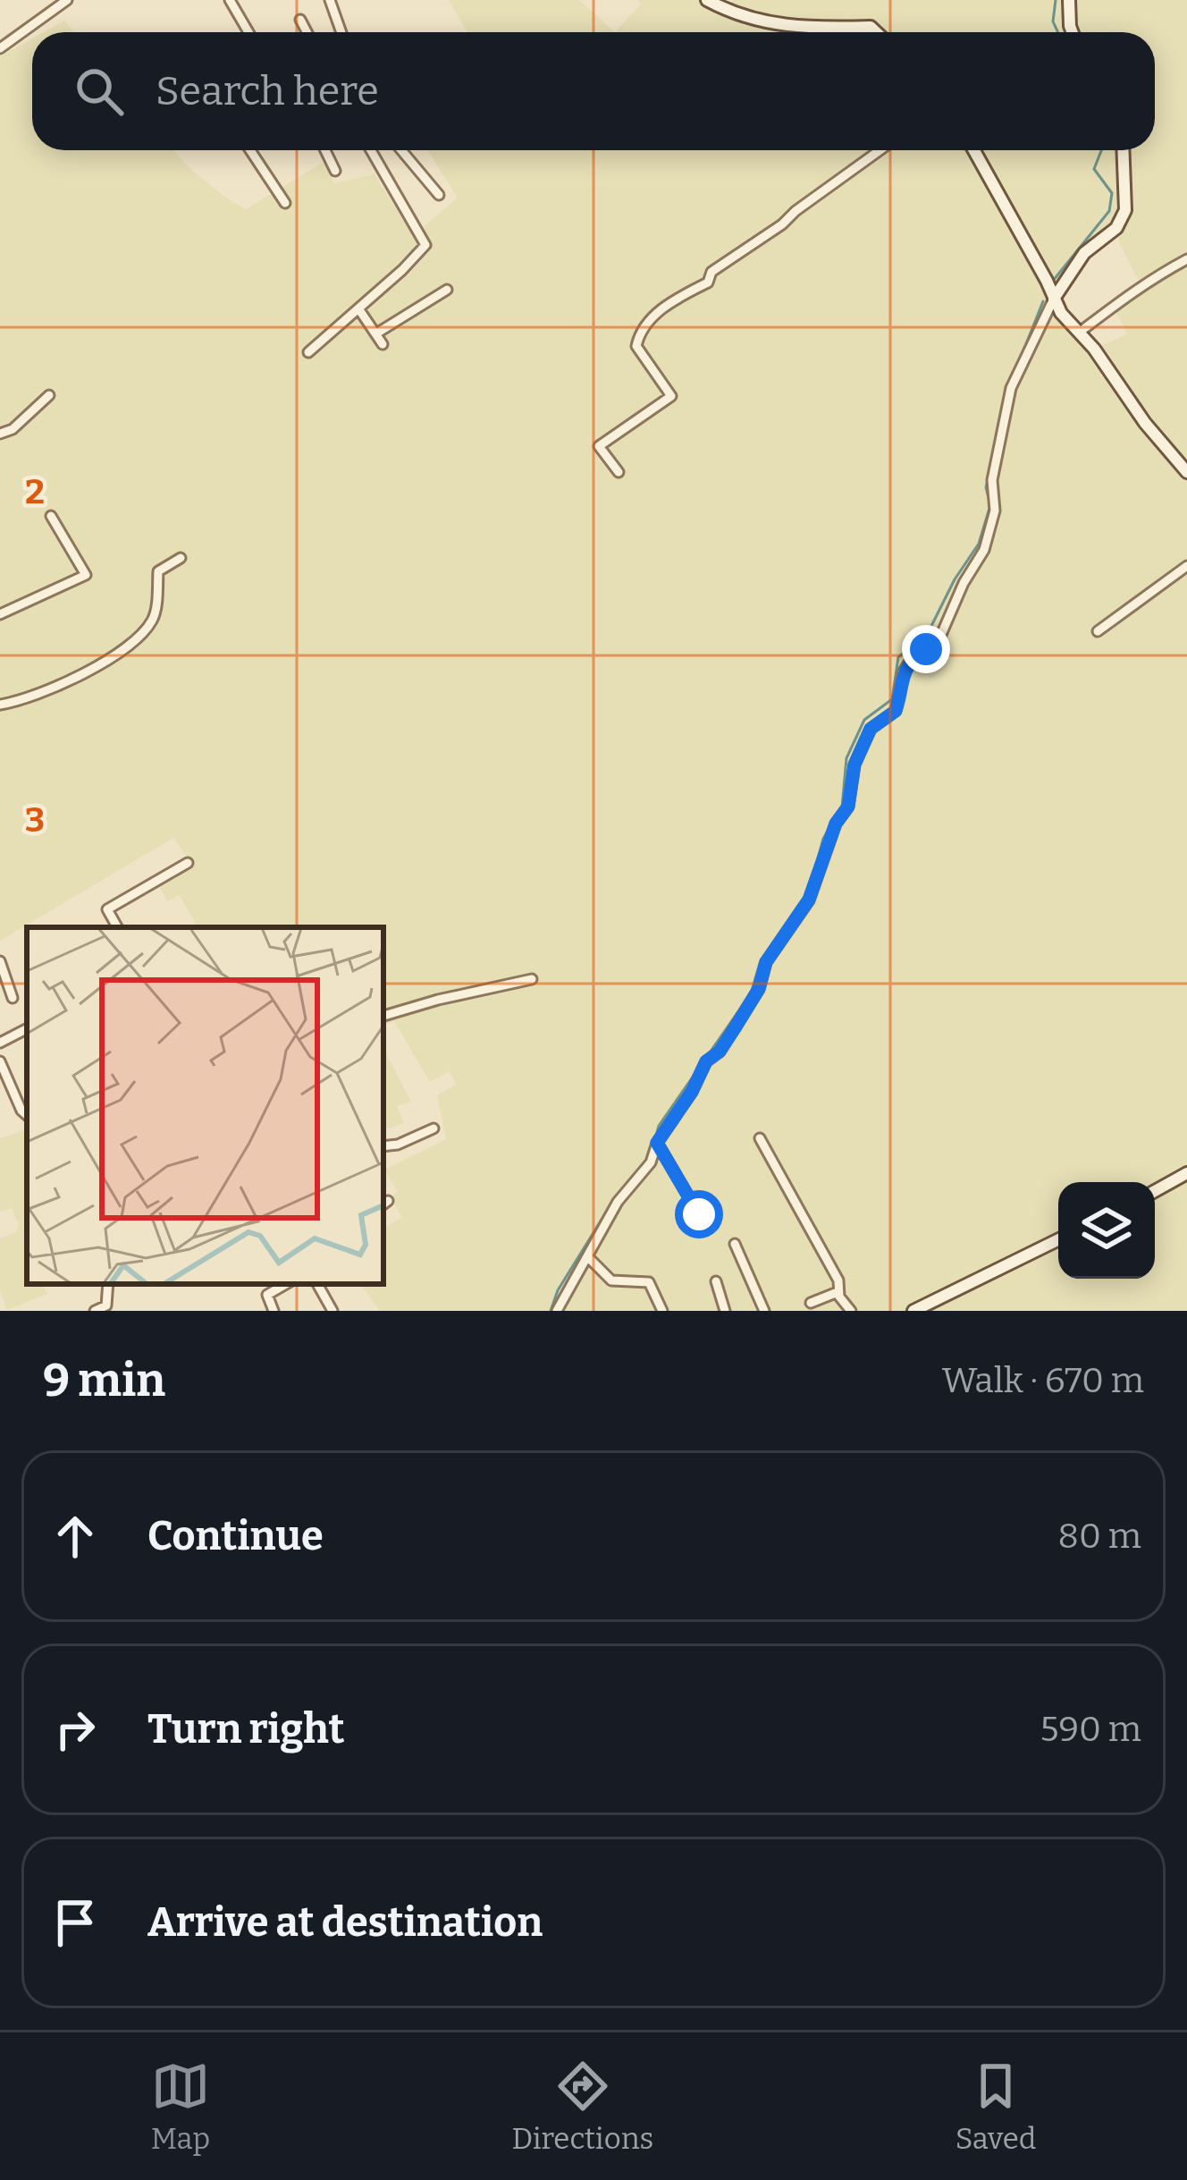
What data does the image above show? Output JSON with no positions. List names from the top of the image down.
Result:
{
  "page": {
    "search": "Search here",
    "heading": ["9 min", "Walk · 670 m"],
    "list": [
      ["Continue", "80 m"],
      ["Turn right", "590 m"],
      "Arrive at destination"
    ],
    "nav": ["Map", "Directions", "Saved"]
  },
  "grid": {
    "rows": ["2", "3"]
  }
}
